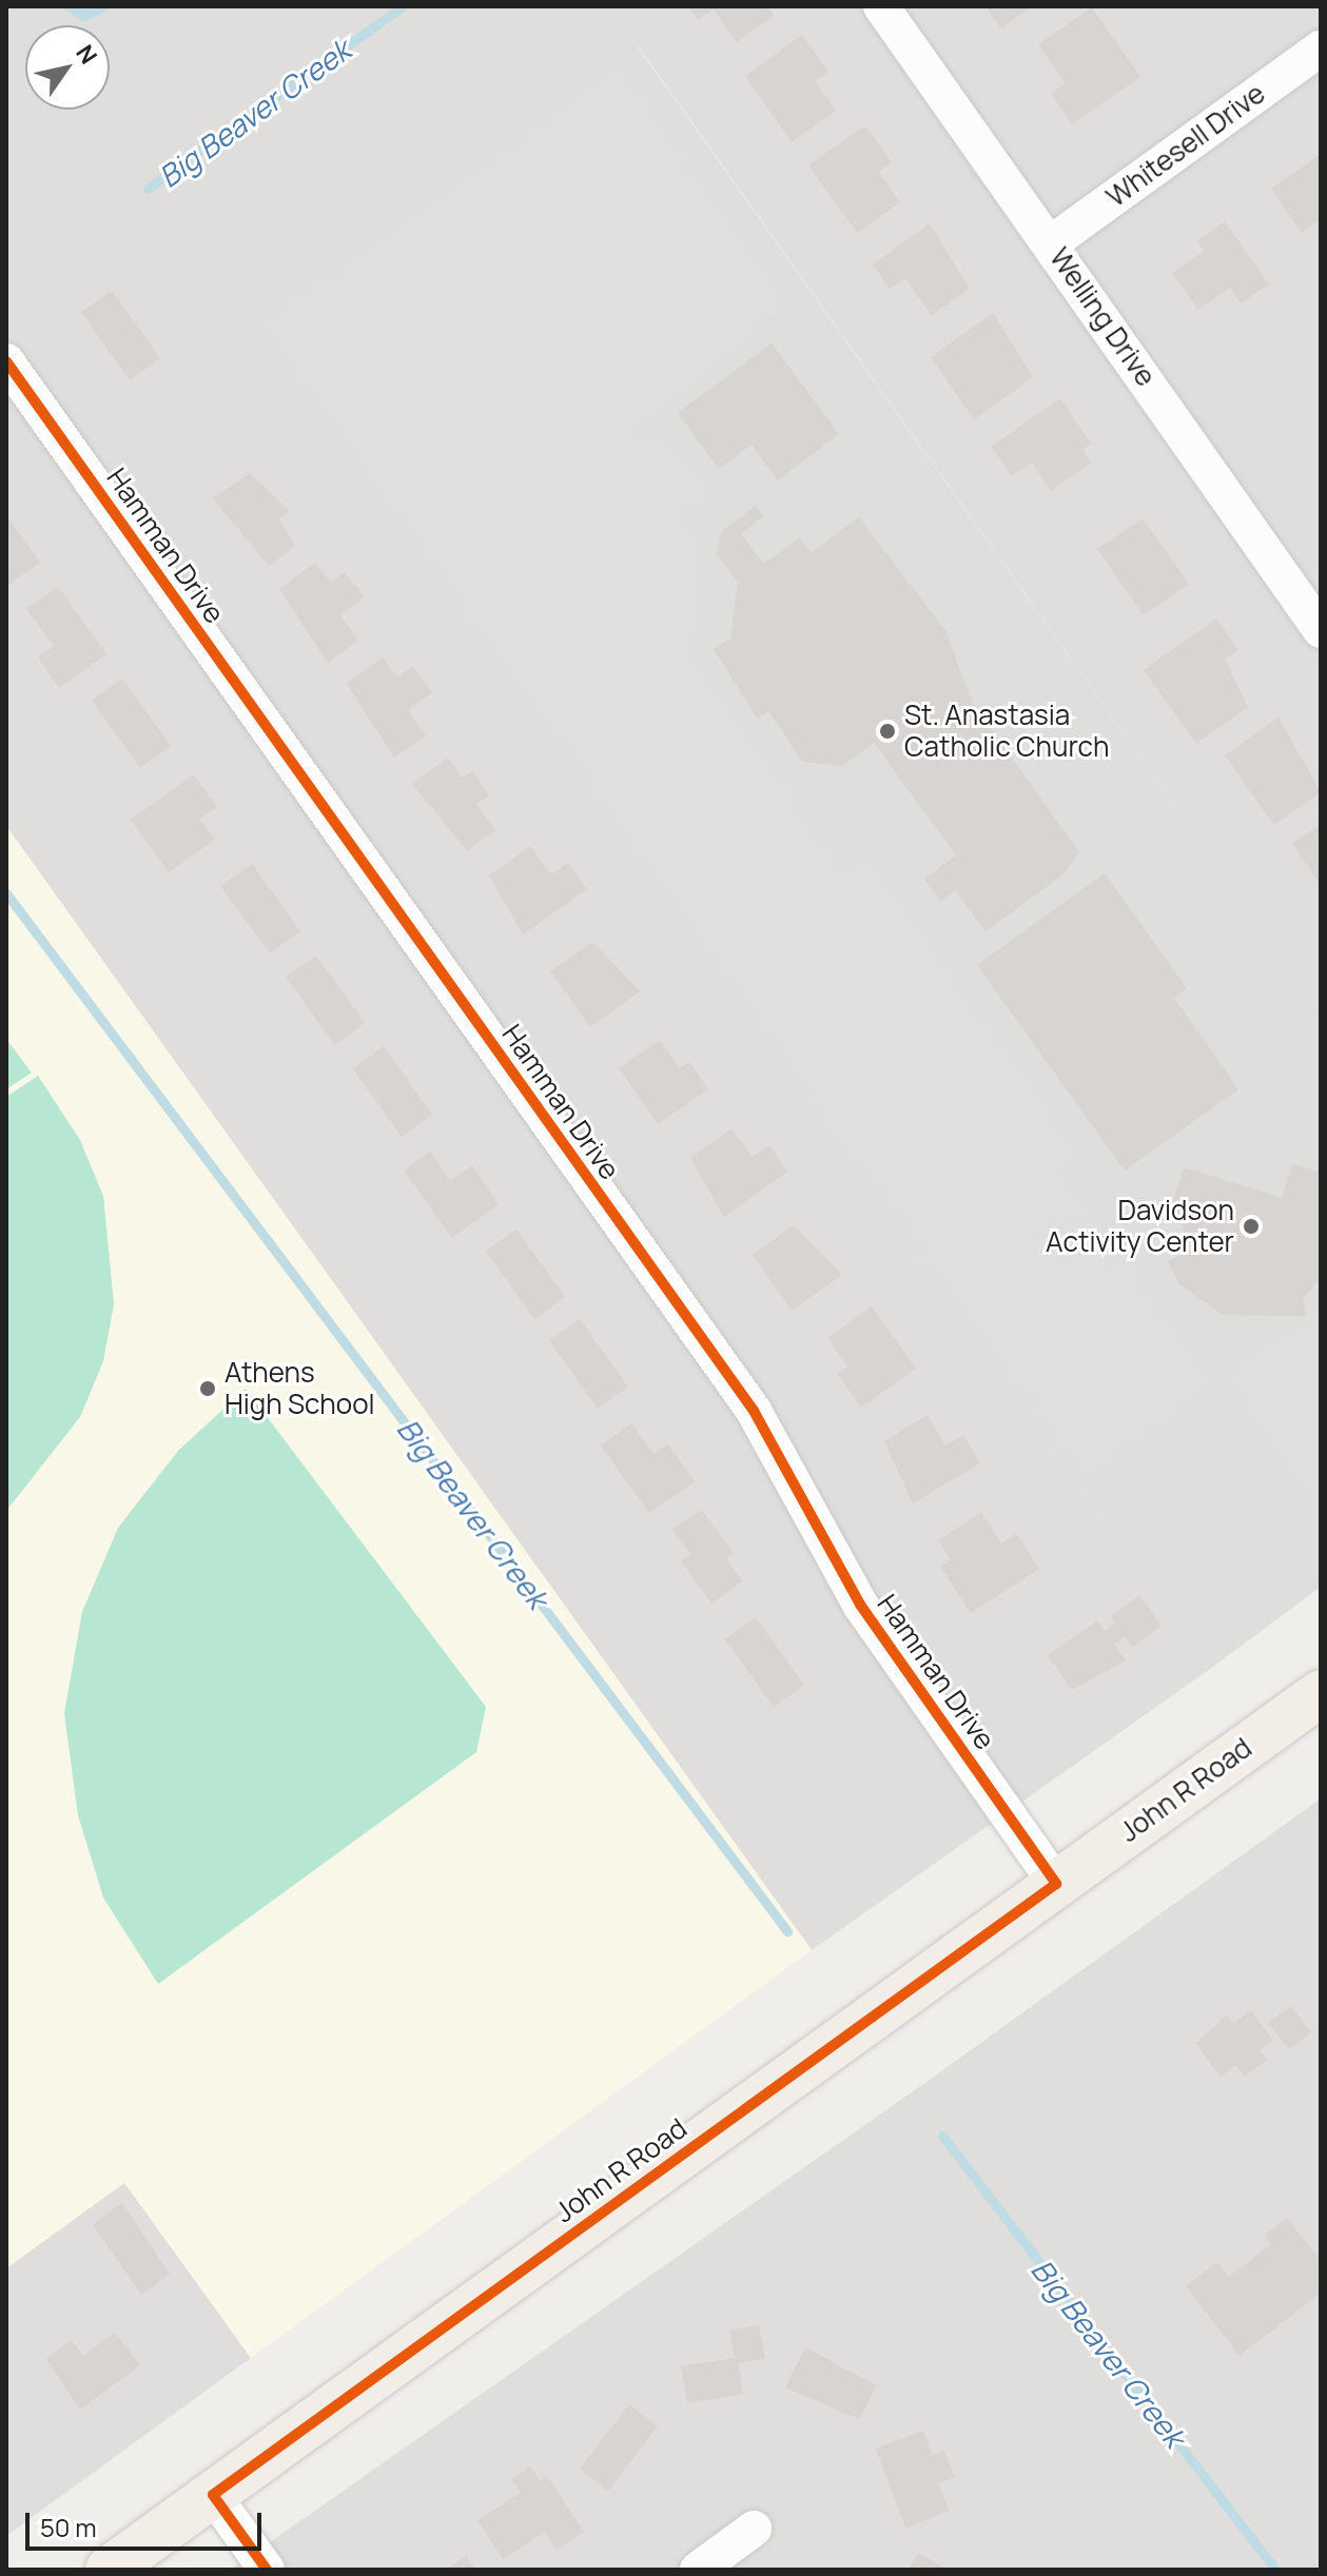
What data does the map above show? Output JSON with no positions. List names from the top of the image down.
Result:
{
  "streets": {
    "main road": ["John R Road"],
    "street": ["Whitesell Drive", "Welling Drive", "Hamman Drive"]
  },
  "crossings": [
    ["Whitesell Drive", "Welling Drive"],
    ["Hamman Drive", "John R Road"]
  ],
  "water": ["Big Beaver Creek"],
  "places": ["St. Anastasia Catholic Church", "Davidson Activity Center", "Athens High School"],
  "scale_bar": "50 m",
  "north": "top right"
}
